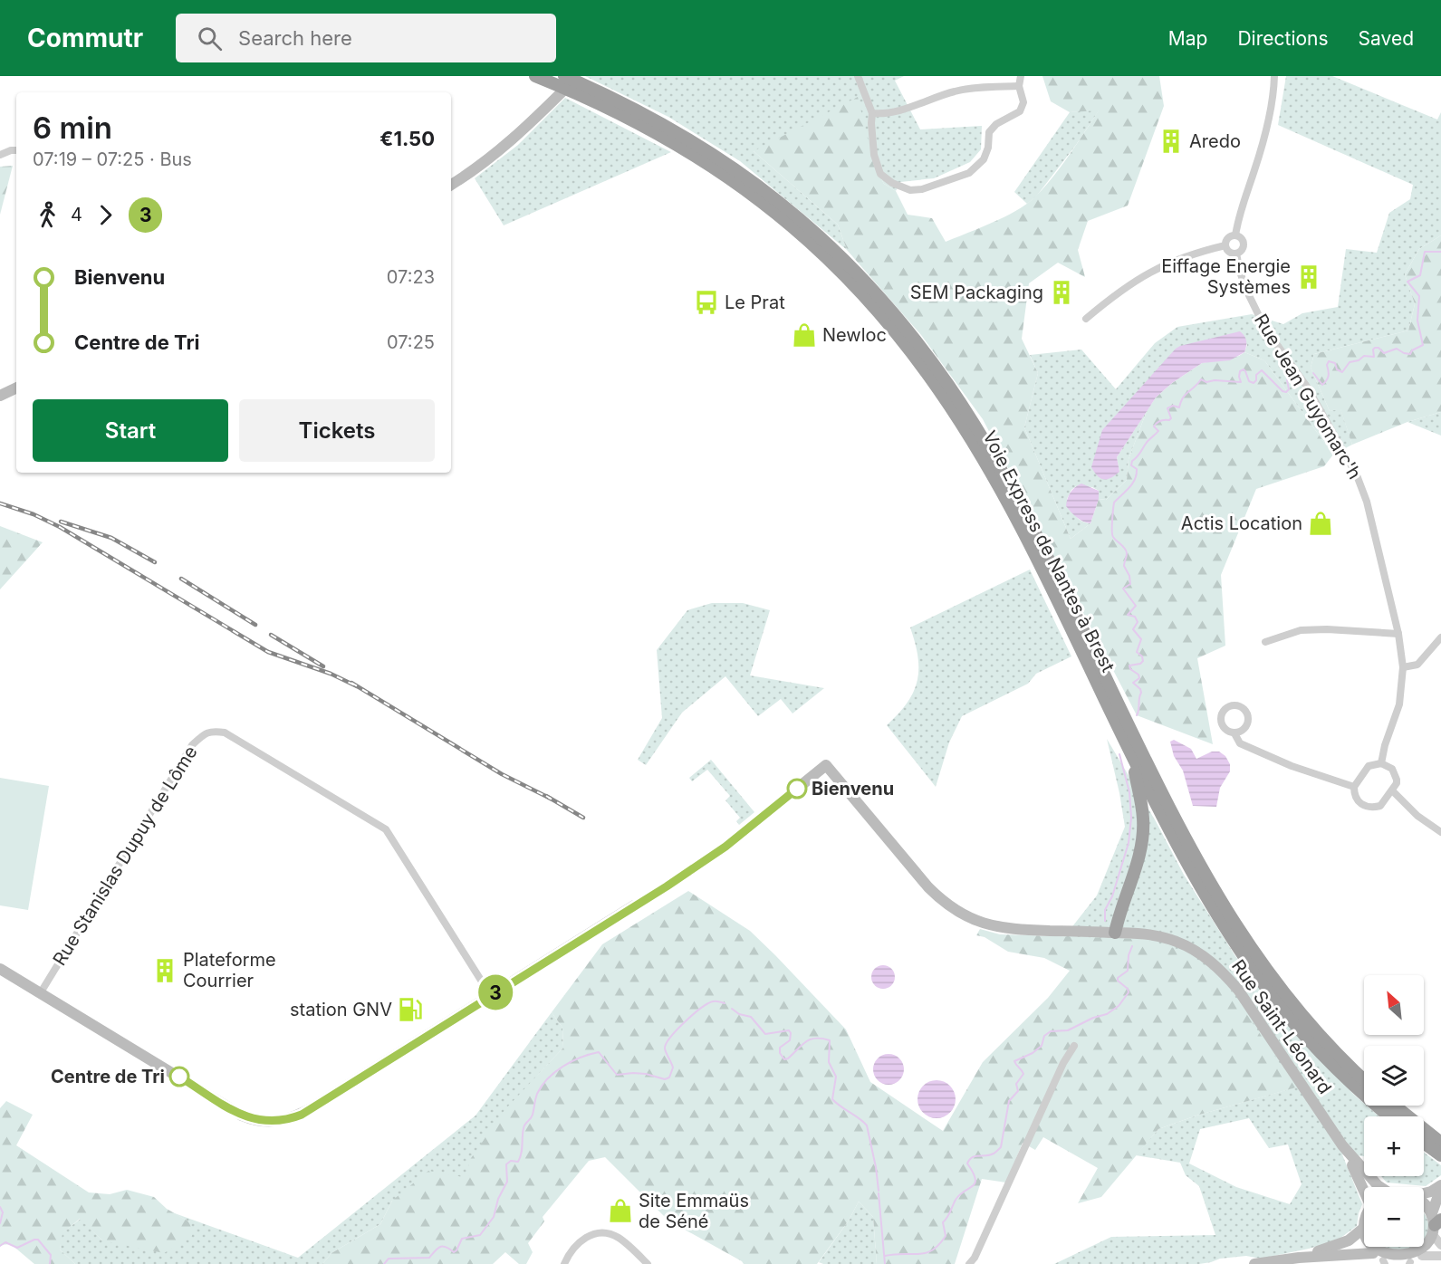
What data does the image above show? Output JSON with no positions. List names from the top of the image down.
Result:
{
  "streets": {
    "highway": ["Voie Express de Nantes à Brest"],
    "main road": ["Rue Saint-Léonard"],
    "street": ["Rue Jean Guyomarc'h", "Rue Stanislas Dupuy de Lôme"]
  },
  "places": {
    "building": [
      "Aredo",
      "Eiffage Energie Systèmes",
      "SEM Packaging",
      "Plateforme Courrier"
    ],
    "bus stop": ["Le Prat"],
    "shop": ["Newloc", "Actis Location", "Site Emmaüs de Séné"],
    "other": ["Bienvenu", "Centre de Tri"],
    "fuel station": ["station GNV"]
  },
  "lines": ["bus line 3"],
  "north": "top left",
  "page": {
    "header": "Commutr",
    "search": "Search here",
    "nav": ["Map", "Directions", "Saved"],
    "on_map": "3",
    "heading": ["6 min", "07:19 – 07:25 · Bus", "€1.50"],
    "legs": ["4", "3"],
    "list": [
      {
        "name": "Bienvenu",
        "value": "07:23"
      },
      {
        "name": "Centre de Tri",
        "value": "07:25"
      }
    ],
    "buttons": ["Start", "Tickets"],
    "map_buttons": ["+", "−"]
  }
}
